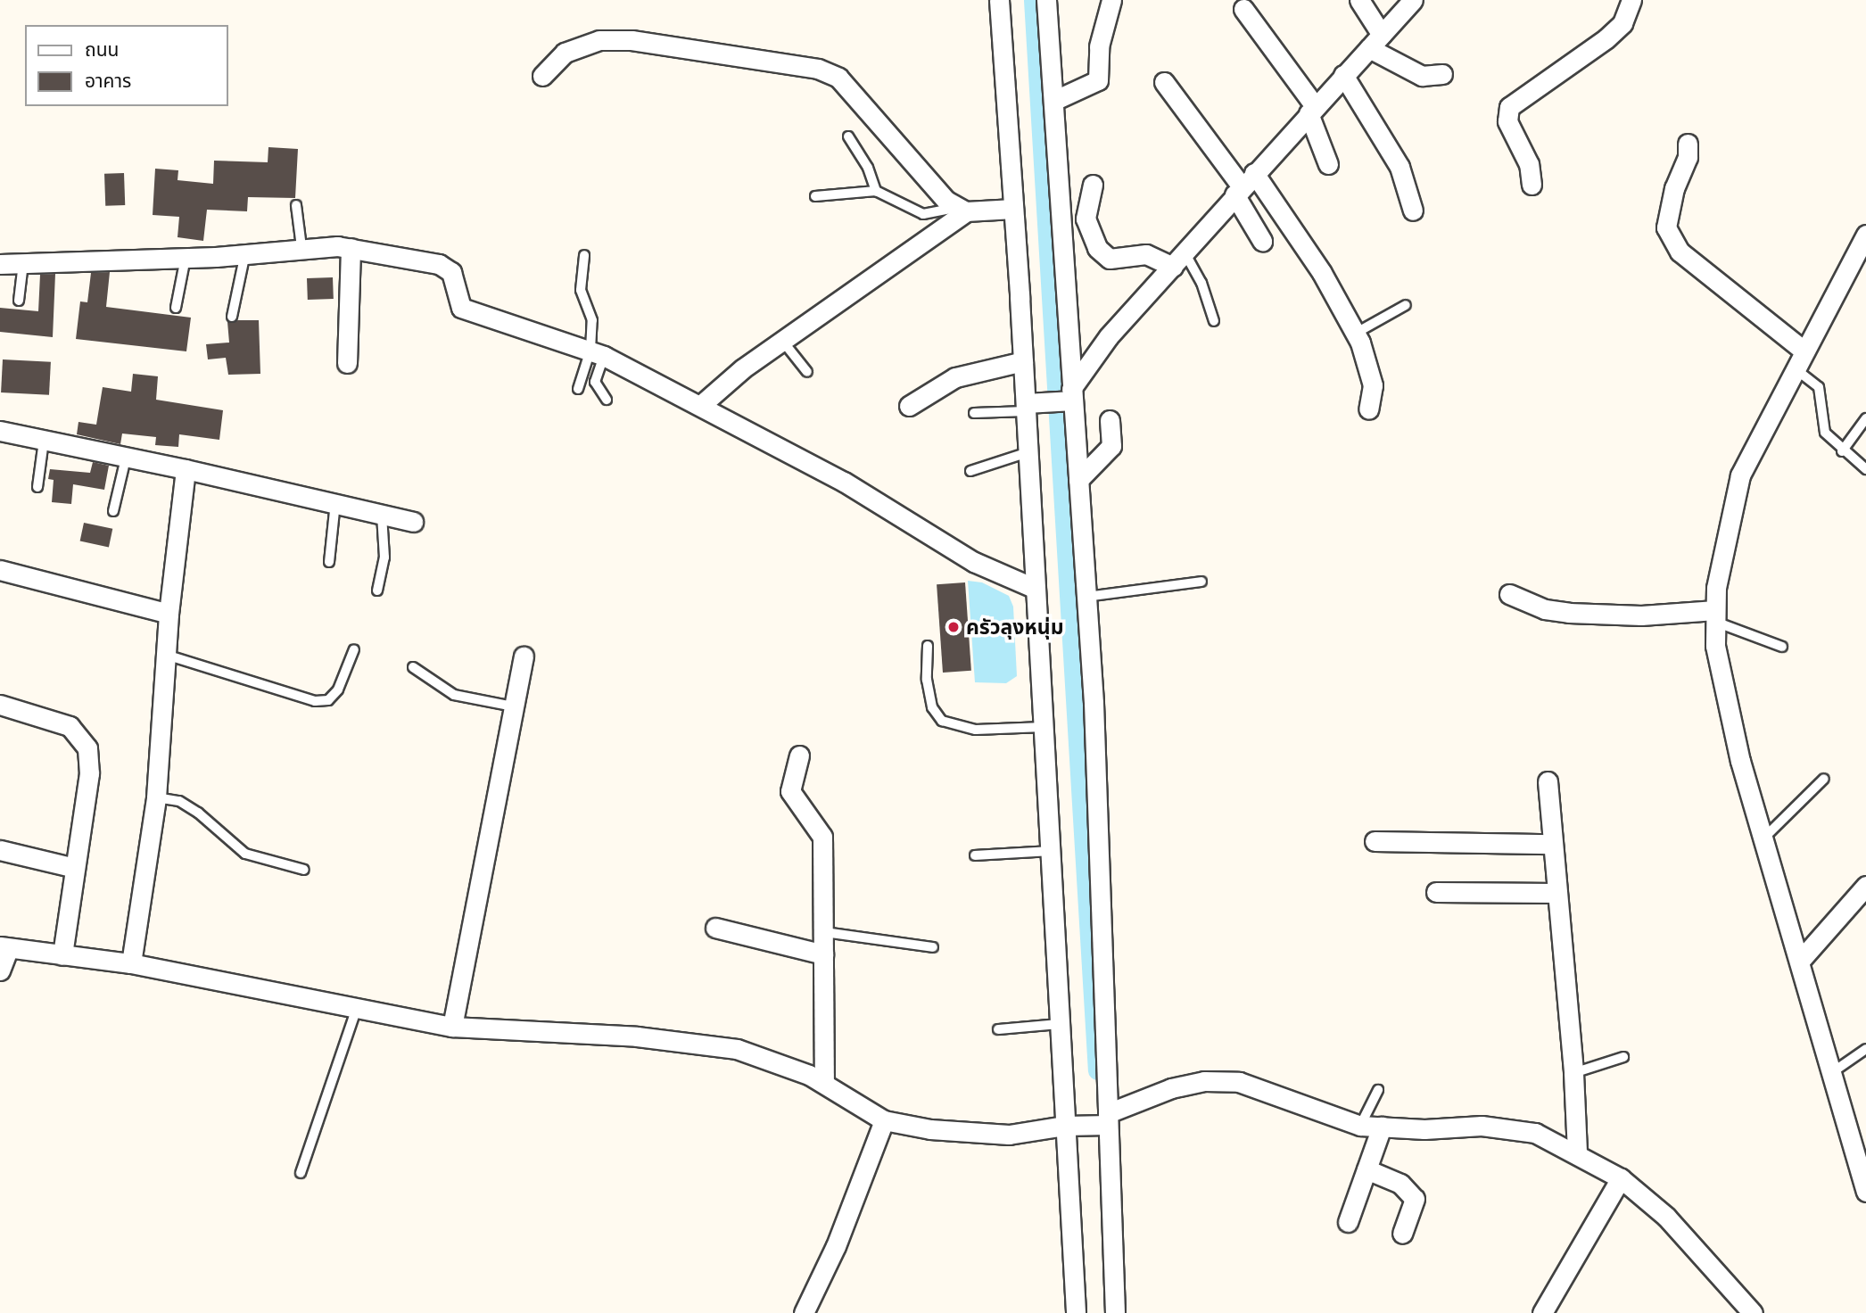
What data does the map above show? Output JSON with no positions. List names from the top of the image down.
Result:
{
  "places": ["ครัวลุงหนุ่ม"],
  "legend": ["ถนน", "อาคาร"]
}
